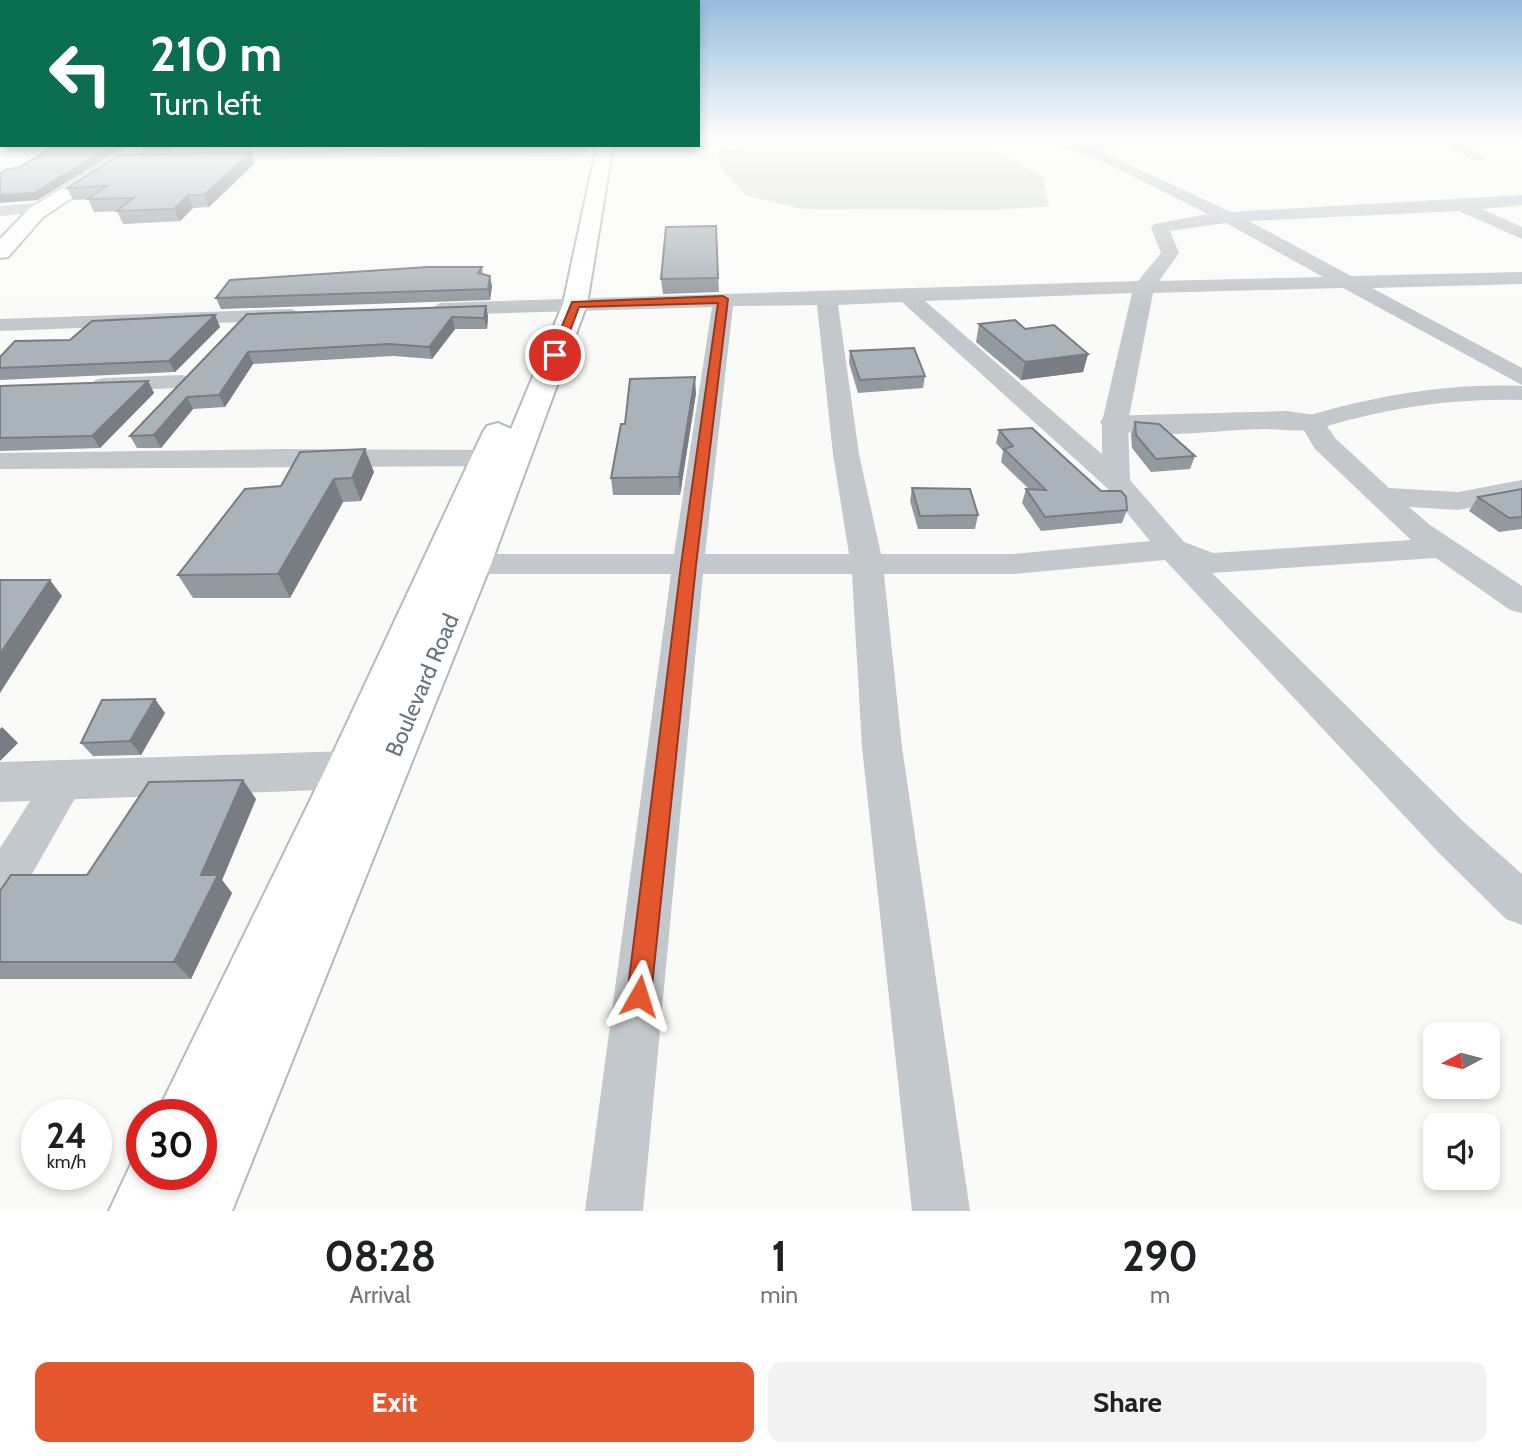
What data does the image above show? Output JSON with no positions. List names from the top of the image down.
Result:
{
  "streets": {
    "main road": ["Boulevard Road"]
  },
  "north": "left",
  "page": {
    "turn": ["210 m", "Turn left"],
    "speed": "24 km/h",
    "limit": "30",
    "eta": [
      "08:28",
      "Arrival",
      "1",
      "min",
      "290",
      "m"
    ],
    "buttons": ["Exit", "Share"]
  }
}
